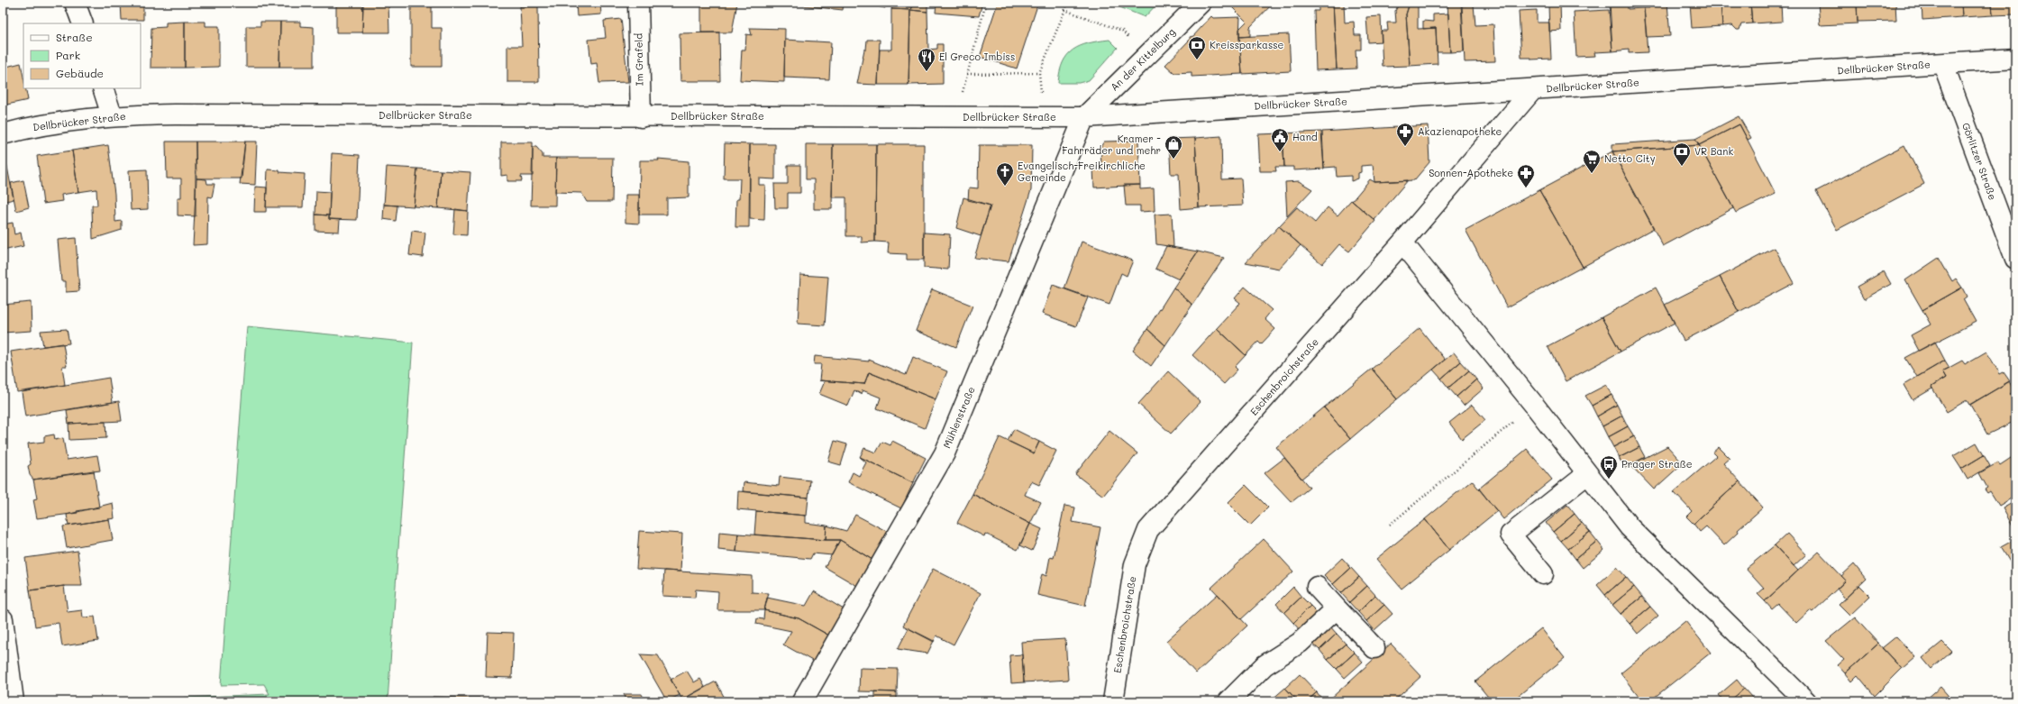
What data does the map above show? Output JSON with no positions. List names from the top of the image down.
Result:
{
  "streets": {
    "street": [
      "Im Grafeld",
      "An der Kittelburg",
      "Dellbrücker Straße",
      "Görlitzer Straße",
      "Eschenbroichstraße",
      "Mühlenstraße"
    ]
  },
  "crossings": [
    ["Im Grafeld", "Dellbrücker Straße"],
    ["An der Kittelburg", "Dellbrücker Straße"],
    ["An der Kittelburg", "Mühlenstraße"],
    ["Dellbrücker Straße", "Görlitzer Straße"],
    ["Dellbrücker Straße", "Eschenbroichstraße"],
    ["Dellbrücker Straße", "Mühlenstraße"]
  ],
  "places": {
    "bank": ["Kreissparkasse", "VR Bank"],
    "restaurant": ["El Greco Imbiss"],
    "pharmacy": ["Akazienapotheke", "Sonnen-Apotheke"],
    "public building": ["Hand"],
    "shop": ["Kramer - Fahrräder und mehr"],
    "supermarket": ["Netto City"],
    "church": ["Evangelisch-Freikirchliche Gemeinde"],
    "bus stop": ["Prager Straße"]
  },
  "legend": ["Straße", "Park", "Gebäude"]
}
